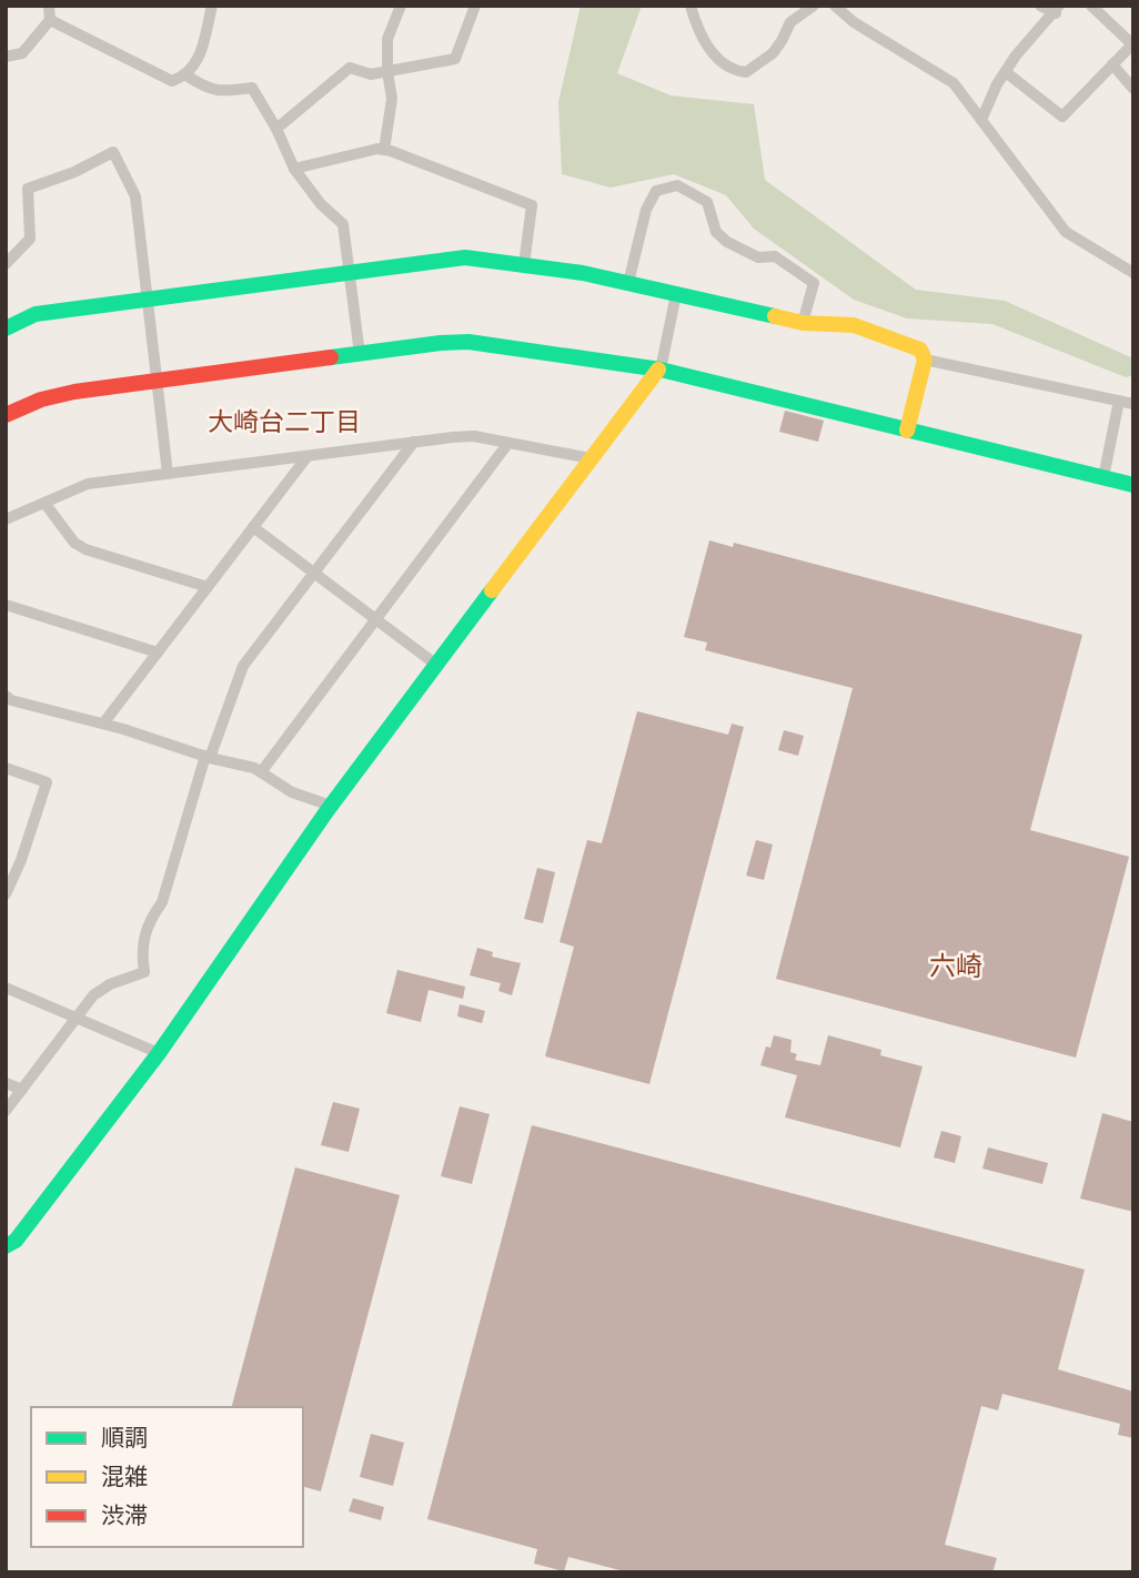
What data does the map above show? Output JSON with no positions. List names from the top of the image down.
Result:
{
  "districts": ["大崎台二丁目", "六崎"],
  "legend": ["順調", "混雑", "渋滞"]
}
